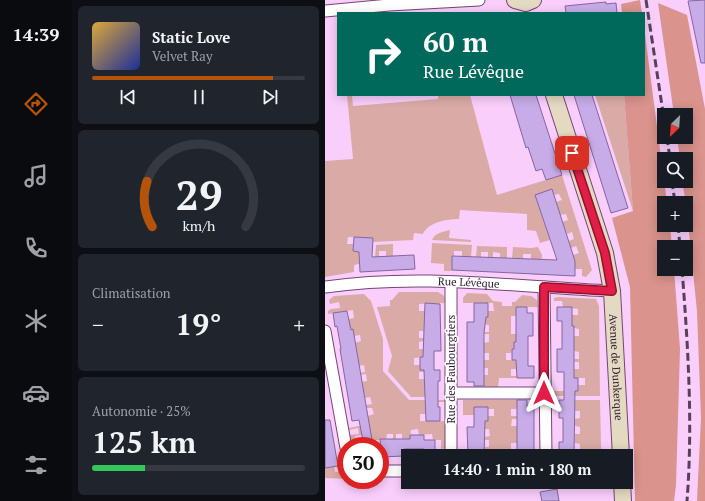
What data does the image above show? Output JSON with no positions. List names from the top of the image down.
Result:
{
  "streets": {
    "main road": ["Avenue de Dunkerque"],
    "street": ["Rue Lévêque", "Rue des Faubourgtiers"]
  },
  "crossings": [
    ["Rue Lévêque", "Avenue de Dunkerque"],
    ["Rue Lévêque", "Rue des Faubourgtiers"]
  ],
  "north": "bottom left",
  "page": {
    "tabs": "14:39",
    "turn": ["60 m", "Rue Lévêque"],
    "song": ["Static Love", "Velvet Ray"],
    "map_buttons": ["+", "−"],
    "tile": [
      "Climatisation",
      ["Autonomie · 25%", "125 km"]
    ],
    "heat": ["−", "19°", "+"],
    "limit": "30",
    "trip": "14:40 · 1 min · 180 m",
    "gauge": ["29", "km/h"]
  }
}
